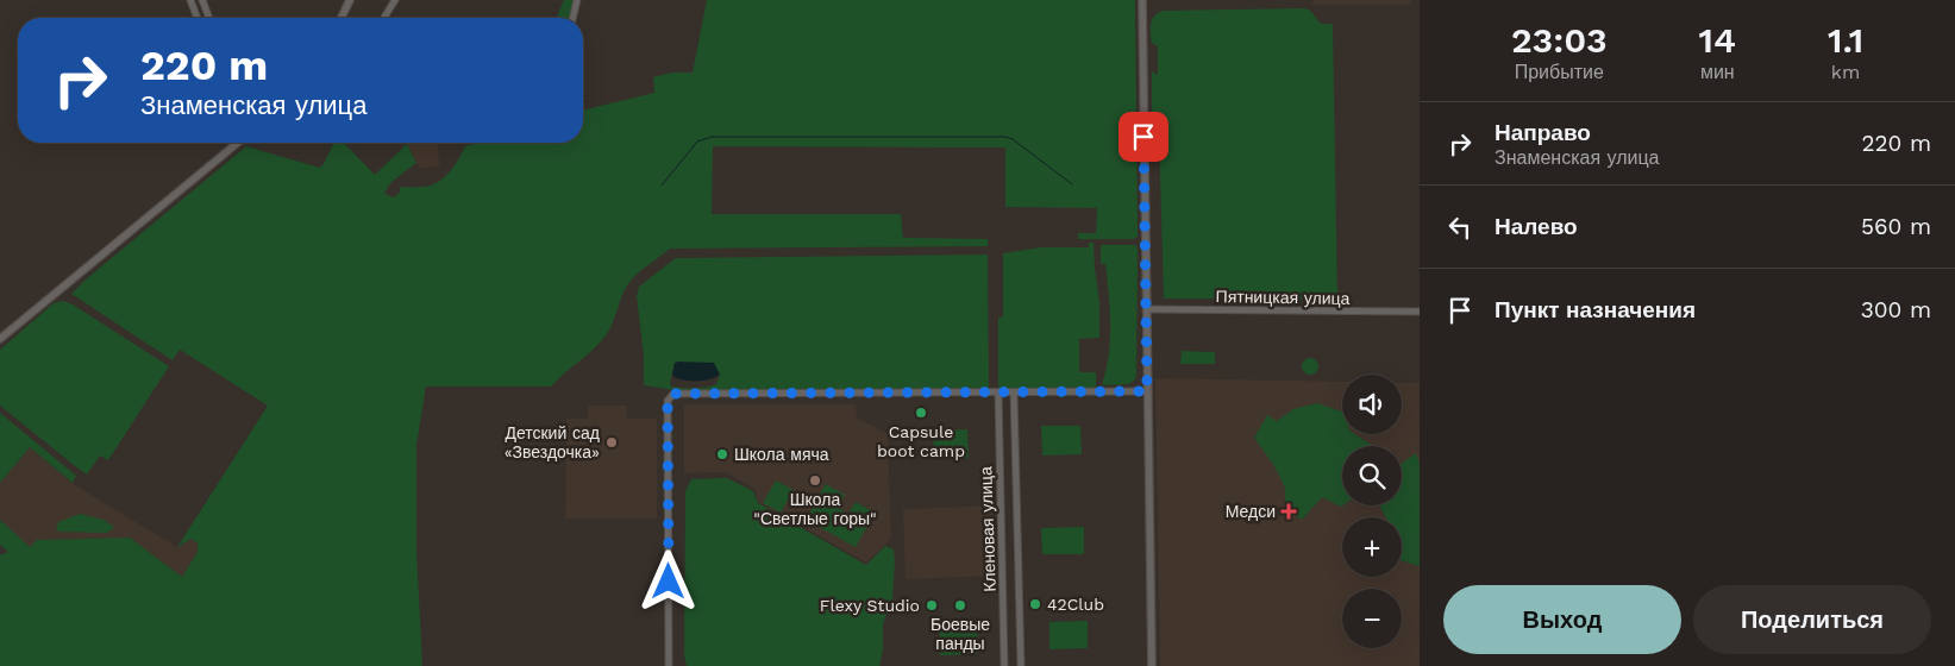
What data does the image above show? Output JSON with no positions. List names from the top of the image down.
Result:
{
  "streets": {
    "street": ["Пятницкая улица", "Кленовая улица"]
  },
  "places": {
    "other": [
      "Capsule boot camp",
      "Детский сад «Звездочка»",
      "Школа мяча",
      "Школа \"Светлые горы\"",
      "42Club",
      "Flexy Studio",
      "Боевые панды"
    ],
    "health": ["Медси"]
  },
  "page": {
    "eta": [
      "23:03",
      "Прибытие",
      "14",
      "мин",
      "1.1",
      "km"
    ],
    "turn": ["220 m", "Знаменская улица"],
    "list": [
      {
        "name": "Направо",
        "note": "Знаменская улица",
        "value": "220 m"
      },
      {
        "name": "Налево",
        "value": "560 m"
      },
      {
        "name": "Пункт назначения",
        "value": "300 m"
      }
    ],
    "map_buttons": ["+", "−"],
    "buttons": ["Выход", "Поделиться"]
  }
}
